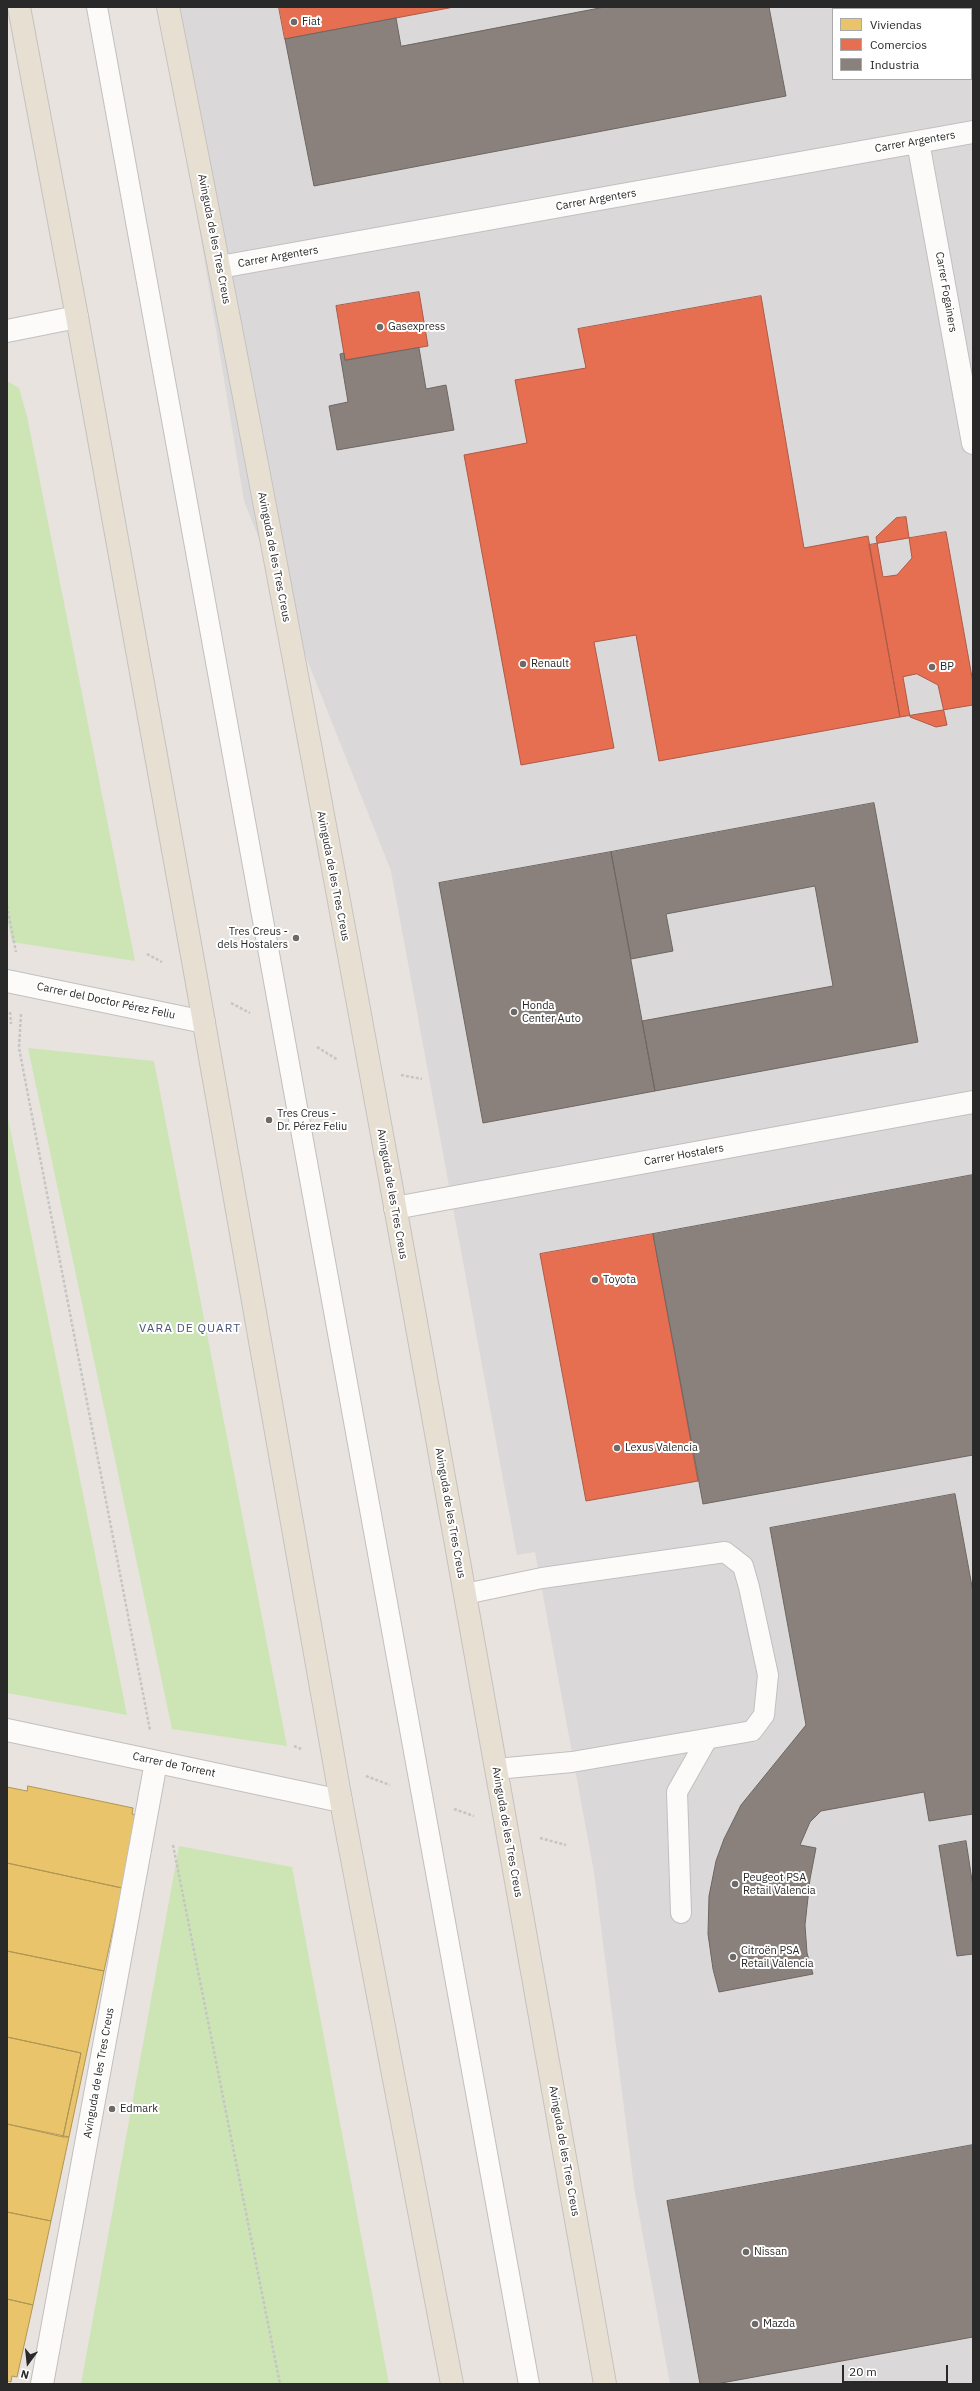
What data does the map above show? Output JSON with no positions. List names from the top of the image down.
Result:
{
  "streets": {
    "main road": ["Avinguda de les Tres Creus"],
    "street": [
      "Carrer Argenters",
      "Carrer Fogainers",
      "Carrer del Doctor Pérez Feliu",
      "Carrer Hostalers",
      "Carrer de Torrent"
    ]
  },
  "crossings": [
    ["Carrer Argenters", "Avinguda de les Tres Creus"],
    ["Carrer Argenters", "Carrer Fogainers"],
    ["Avinguda de les Tres Creus", "Carrer Hostalers"],
    ["Avinguda de les Tres Creus", "Carrer de Torrent"]
  ],
  "districts": ["VARA DE QUART"],
  "places": [
    "Fiat",
    "Gasexpress",
    "Renault",
    "BP",
    "Tres Creus - dels Hostalers",
    "Honda Center Auto",
    "Tres Creus - Dr. Pérez Feliu",
    "Toyota",
    "Lexus Valencia",
    "Peugeot PSA Retail Valencia",
    "Citroën PSA Retail Valencia",
    "Edmark",
    "Nissan",
    "Mazda"
  ],
  "legend": ["Viviendas", "Comercios", "Industria"],
  "scale_bar": "20 m",
  "north": "bottom"
}
